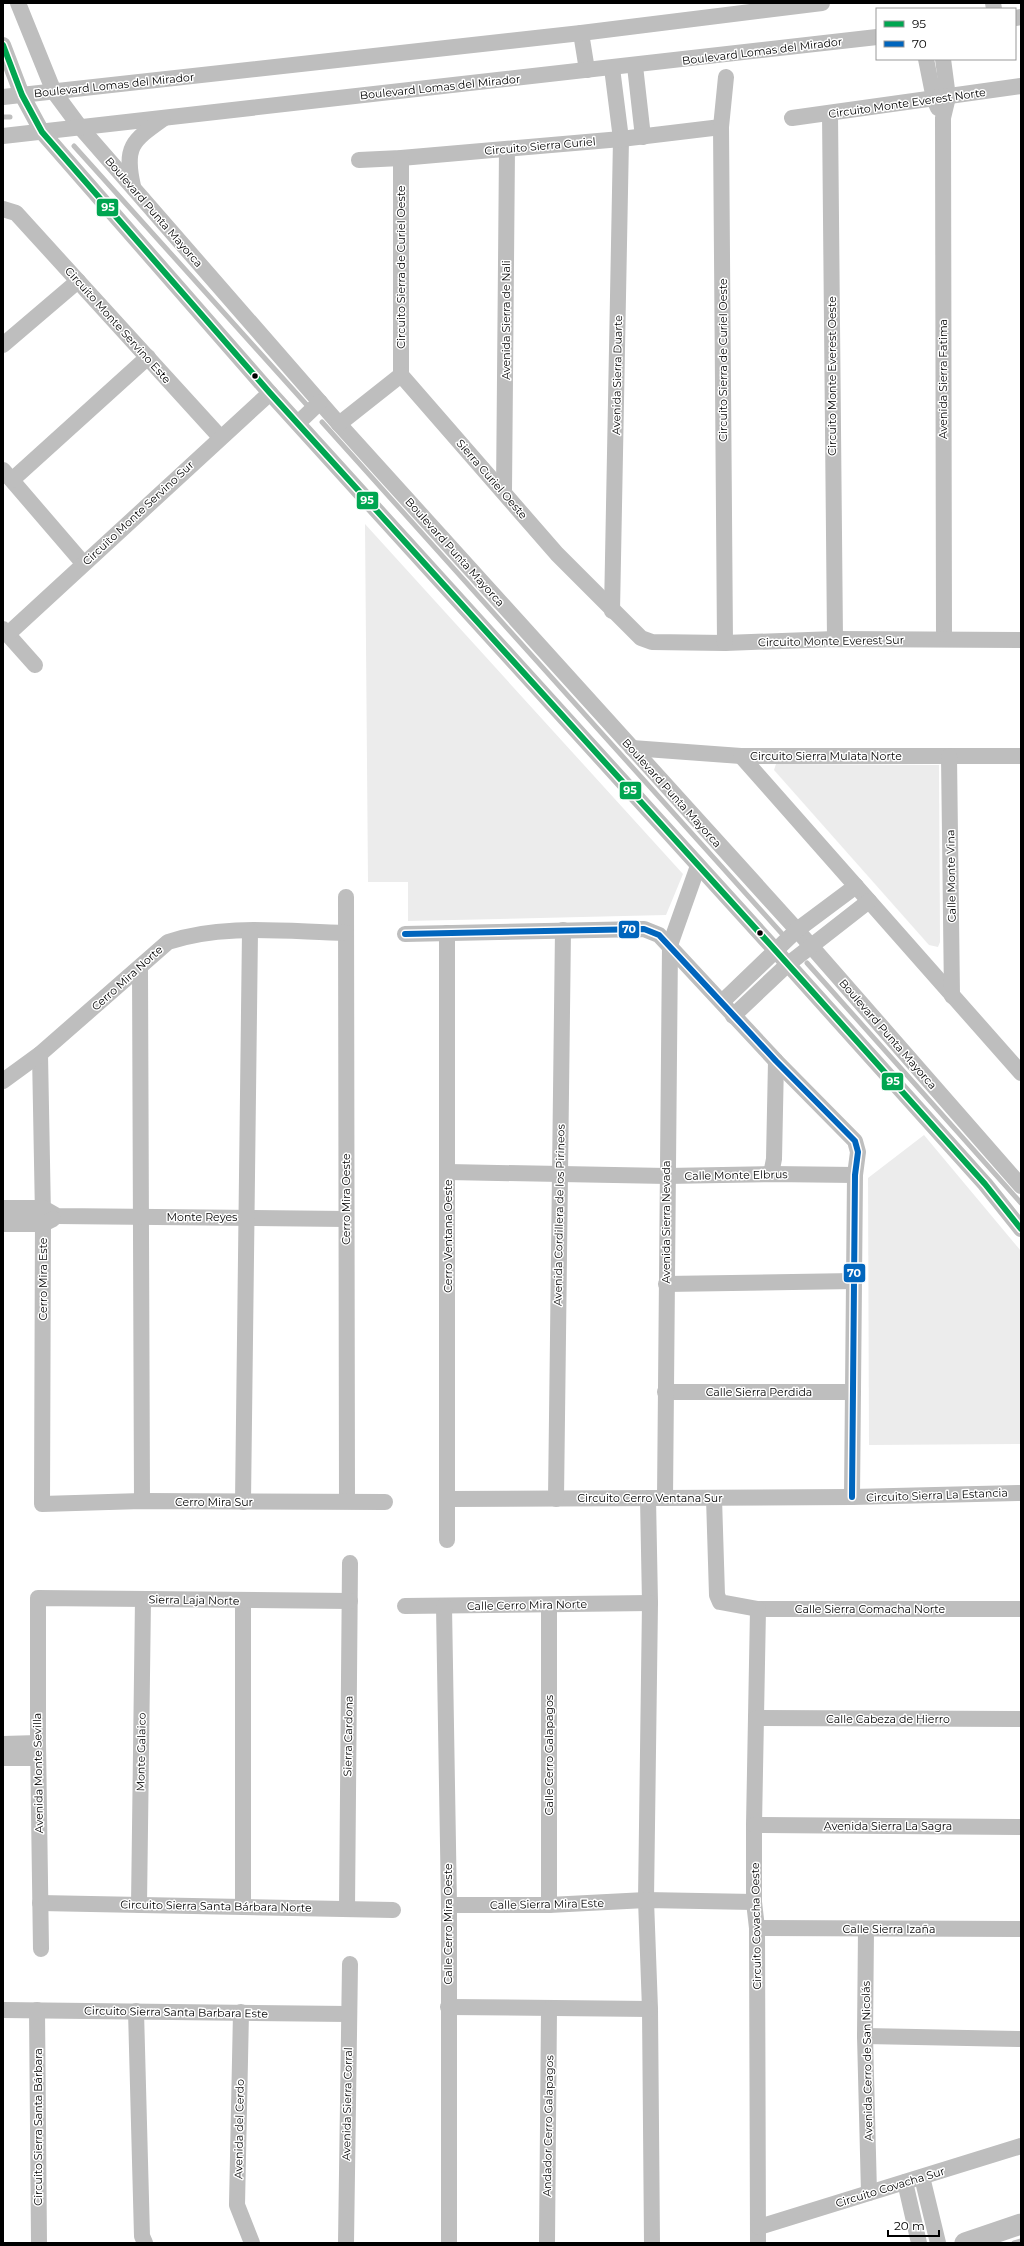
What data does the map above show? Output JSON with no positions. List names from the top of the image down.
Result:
{
  "streets": {
    "street": [
      "Boulevard Lomas del Mirador",
      "Circuito Monte Everest Norte",
      "Circuito Sierra Curiel",
      "Boulevard Punta Mayorca",
      "Circuito Sierra de Curiel Oeste",
      "Avenida Sierra de Nali",
      "Circuito Monte Servino Este",
      "Avenida Sierra Duarte",
      "Circuito Monte Everest Oeste",
      "Avenida Sierra Fatima",
      "Sierra Curiel Oeste",
      "Circuito Monte Servino Sur",
      "Circuito Monte Everest Sur",
      "Circuito Sierra Mulata Norte",
      "Calle Monte Vina",
      "Cerro Mira Norte",
      "Calle Monte Elbrus",
      "Cerro Mira Oeste",
      "Avenida Cordillera de los Pirineos",
      "Monte Reyes",
      "Avenida Sierra Nevada",
      "Cerro Ventana Oeste",
      "Cerro Mira Este",
      "Calle Sierra Perdida",
      "Circuito Sierra La Estancia",
      "Circuito Cerro Ventana Sur",
      "Cerro Mira Sur",
      "Sierra Laja Norte",
      "Calle Cerro Mira Norte",
      "Calle Sierra Comacha Norte",
      "Calle Cabeza de Hierro",
      "Sierra Cardona",
      "Monte Galaico",
      "Calle Cerro Galapagos",
      "Avenida Monte Sevilla",
      "Avenida Sierra La Sagra",
      "Calle Sierra Mira Este",
      "Circuito Sierra Santa Bárbara Norte",
      "Calle Cerro Mira Oeste",
      "Circuito Covacha Oeste",
      "Calle Sierra Izaña",
      "Circuito Sierra Santa Barbara Este",
      "Avenida Cerro de San Nicolás",
      "Avenida Sierra Corral",
      "Andador Cerro Galapagos",
      "Circuito Sierra Santa Bárbara",
      "Avenida del Cerdo",
      "Circuito Covacha Sur"
    ]
  },
  "crossings": [
    ["Boulevard Lomas del Mirador", "Boulevard Punta Mayorca"],
    ["Boulevard Lomas del Mirador", "Avenida Sierra Duarte"],
    ["Circuito Monte Everest Norte", "Circuito Monte Everest Oeste"],
    ["Circuito Monte Everest Norte", "Avenida Sierra Fatima"],
    ["Circuito Sierra Curiel", "Circuito Sierra de Curiel Oeste"],
    ["Circuito Sierra Curiel", "Avenida Sierra de Nali"],
    ["Circuito Sierra Curiel", "Avenida Sierra Duarte"],
    ["Boulevard Punta Mayorca", "Circuito Sierra Mulata Norte"],
    ["Circuito Sierra de Curiel Oeste", "Sierra Curiel Oeste"],
    ["Circuito Sierra de Curiel Oeste", "Circuito Monte Everest Sur"],
    ["Avenida Sierra de Nali", "Sierra Curiel Oeste"],
    ["Circuito Monte Servino Este", "Circuito Monte Servino Sur"],
    ["Avenida Sierra Duarte", "Sierra Curiel Oeste"],
    ["Circuito Monte Everest Oeste", "Circuito Monte Everest Sur"],
    ["Avenida Sierra Fatima", "Circuito Monte Everest Sur"],
    ["Sierra Curiel Oeste", "Circuito Monte Everest Sur"],
    ["Circuito Sierra Mulata Norte", "Calle Monte Vina"],
    ["Cerro Mira Norte", "Cerro Mira Oeste"],
    ["Cerro Mira Norte", "Cerro Mira Este"],
    ["Calle Monte Elbrus", "Avenida Cordillera de los Pirineos"],
    ["Calle Monte Elbrus", "Avenida Sierra Nevada"],
    ["Calle Monte Elbrus", "Cerro Ventana Oeste"],
    ["Cerro Mira Oeste", "Monte Reyes"],
    ["Cerro Mira Oeste", "Cerro Mira Sur"],
    ["Avenida Cordillera de los Pirineos", "Circuito Cerro Ventana Sur"],
    ["Monte Reyes", "Cerro Mira Este"],
    ["Avenida Sierra Nevada", "Calle Sierra Perdida"],
    ["Avenida Sierra Nevada", "Circuito Cerro Ventana Sur"],
    ["Cerro Ventana Oeste", "Circuito Cerro Ventana Sur"],
    ["Cerro Mira Este", "Cerro Mira Sur"],
    ["Circuito Sierra La Estancia", "Circuito Cerro Ventana Sur"],
    ["Circuito Cerro Ventana Sur", "Calle Sierra Comacha Norte"],
    ["Sierra Laja Norte", "Sierra Cardona"],
    ["Sierra Laja Norte", "Monte Galaico"],
    ["Sierra Laja Norte", "Avenida Monte Sevilla"],
    ["Calle Cerro Mira Norte", "Calle Cerro Galapagos"],
    ["Calle Cerro Mira Norte", "Calle Cerro Mira Oeste"],
    ["Calle Sierra Comacha Norte", "Circuito Covacha Oeste"],
    ["Calle Cabeza de Hierro", "Circuito Covacha Oeste"],
    ["Sierra Cardona", "Circuito Sierra Santa Bárbara Norte"],
    ["Monte Galaico", "Circuito Sierra Santa Bárbara Norte"],
    ["Calle Cerro Galapagos", "Calle Sierra Mira Este"],
    ["Avenida Monte Sevilla", "Circuito Sierra Santa Bárbara Norte"],
    ["Avenida Sierra La Sagra", "Circuito Covacha Oeste"],
    ["Calle Sierra Mira Este", "Calle Cerro Mira Oeste"],
    ["Calle Sierra Mira Este", "Circuito Covacha Oeste"],
    ["Circuito Covacha Oeste", "Calle Sierra Izaña"],
    ["Circuito Covacha Oeste", "Circuito Covacha Sur"],
    ["Calle Sierra Izaña", "Avenida Cerro de San Nicolás"],
    ["Circuito Sierra Santa Barbara Este", "Avenida Sierra Corral"],
    ["Circuito Sierra Santa Barbara Este", "Circuito Sierra Santa Bárbara"],
    ["Circuito Sierra Santa Barbara Este", "Avenida del Cerdo"],
    ["Avenida Cerro de San Nicolás", "Circuito Covacha Sur"]
  ],
  "lines": ["transit line 95", "transit line 70"],
  "legend": ["95", "70"],
  "scale_bar": "20 m"
}
